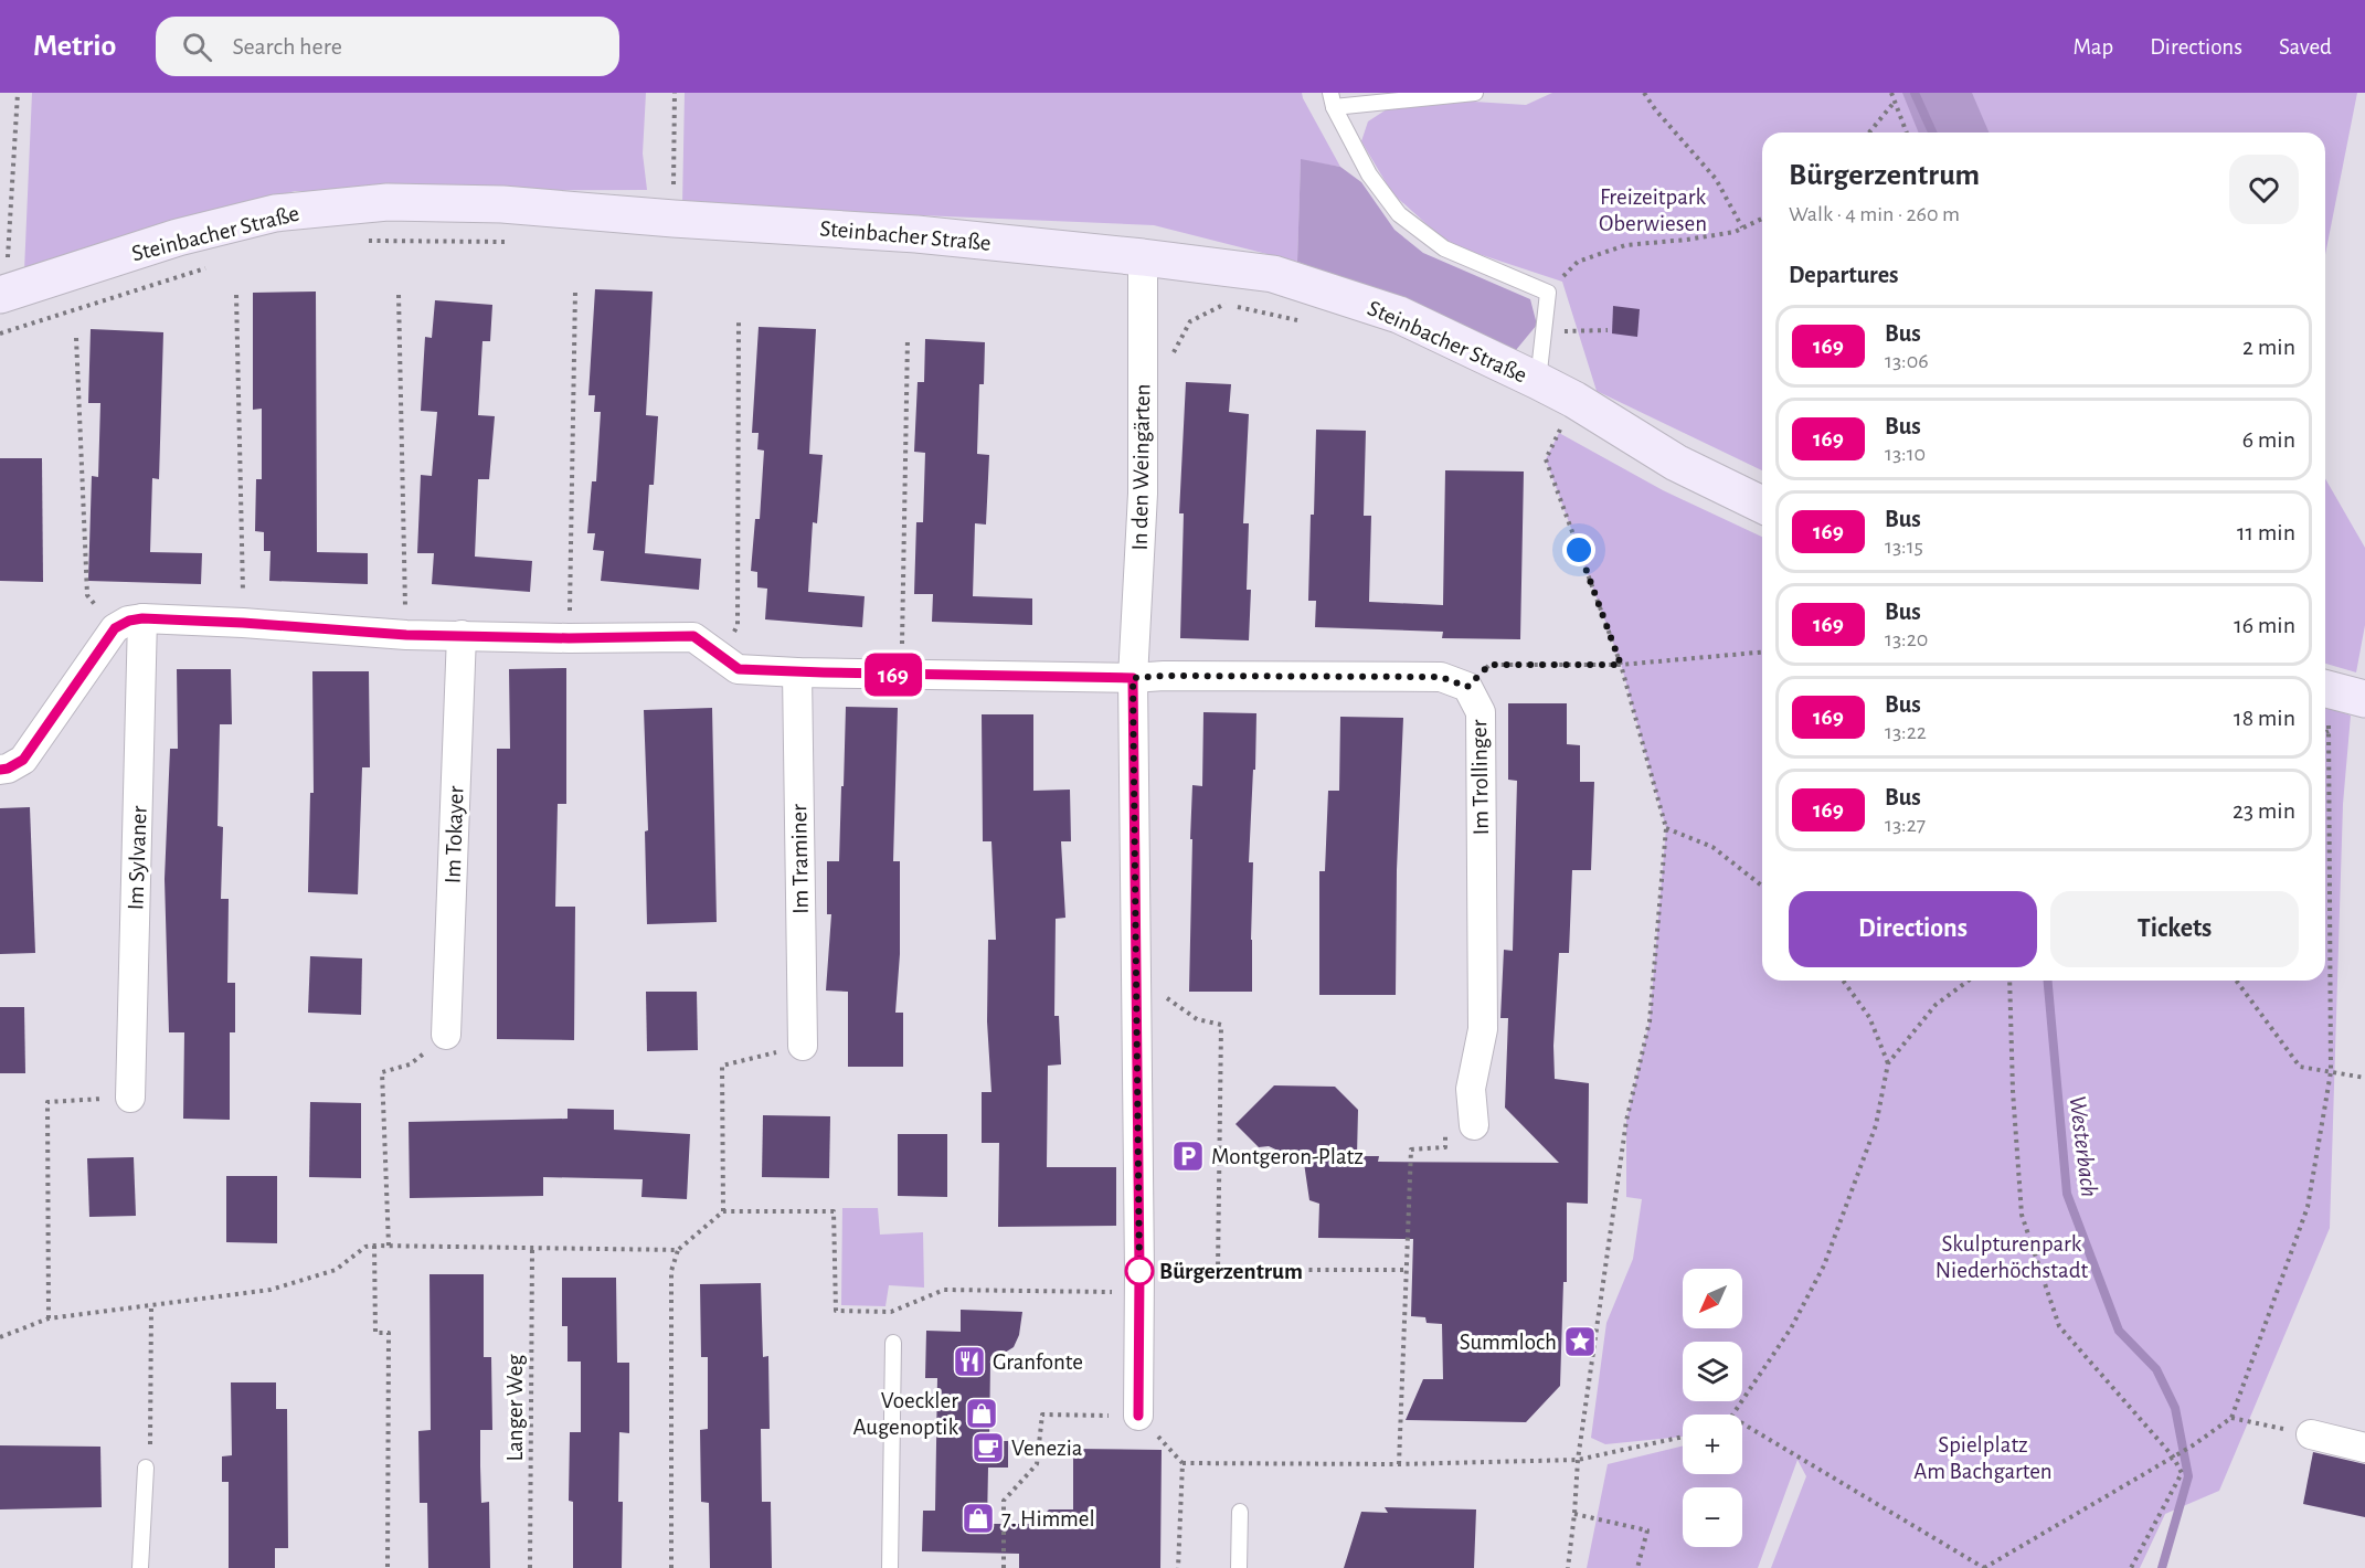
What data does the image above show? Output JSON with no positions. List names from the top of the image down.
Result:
{
  "streets": {
    "main road": ["Steinbacher Straße"],
    "street": [
      "In den Weingärten",
      "Im Trollinger",
      "Im Tokayer",
      "Im Sylvaner",
      "Im Traminer"
    ],
    "path": ["Langer Weg"]
  },
  "crossings": [
    ["Steinbacher Straße", "In den Weingärten"],
    ["In den Weingärten", "Im Trollinger"]
  ],
  "water": ["Westerbach"],
  "parks": ["Freizeitpark Oberwiesen", "Skulpturenpark Niederhöchstadt", "Spielplatz Am Bachgarten"],
  "places": {
    "parking": ["Montgeron-Platz"],
    "other": ["Bürgerzentrum"],
    "place": ["Summloch"],
    "restaurant": ["Granfonte"],
    "shop": ["Voeckler Augenoptik", "7. Himmel"],
    "cafe": ["Venezia"]
  },
  "lines": ["bus line 169"],
  "north": "bottom left",
  "page": {
    "header": "Metrio",
    "search": "Search here",
    "nav": ["Map", "Directions", "Saved"],
    "on_map": "169",
    "heading": [
      ["Bürgerzentrum", "Walk · 4 min · 260 m"],
      "Departures"
    ],
    "list": [
      {
        "mark": "169",
        "name": "Bus",
        "note": "13:06",
        "value": "2 min"
      },
      {
        "mark": "169",
        "name": "Bus",
        "note": "13:10",
        "value": "6 min"
      },
      {
        "mark": "169",
        "name": "Bus",
        "note": "13:15",
        "value": "11 min"
      },
      {
        "mark": "169",
        "name": "Bus",
        "note": "13:20",
        "value": "16 min"
      },
      {
        "mark": "169",
        "name": "Bus",
        "note": "13:22",
        "value": "18 min"
      },
      {
        "mark": "169",
        "name": "Bus",
        "note": "13:27",
        "value": "23 min"
      }
    ],
    "buttons": ["Directions", "Tickets"],
    "map_buttons": ["+", "−"]
  }
}
